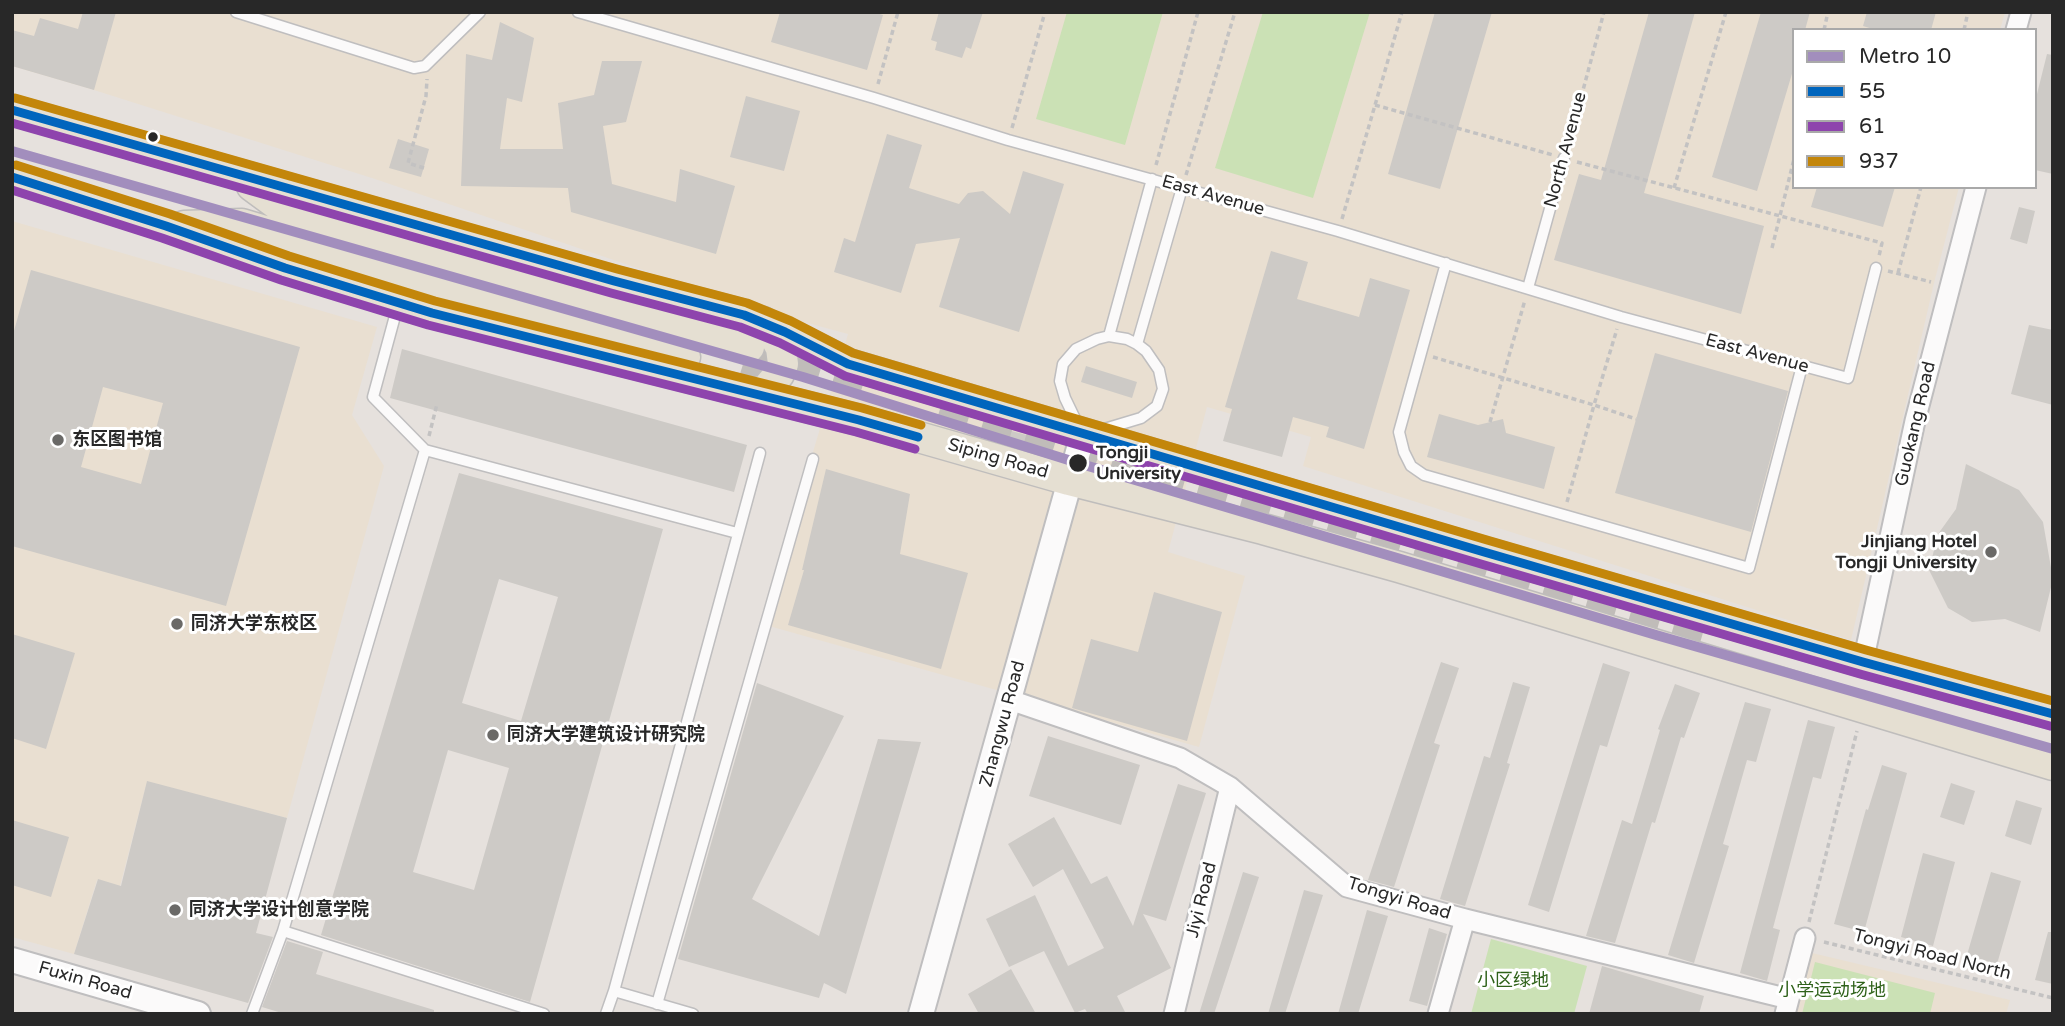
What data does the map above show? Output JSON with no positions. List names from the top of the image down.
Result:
{
  "streets": {
    "main road": ["Siping Road"],
    "street": [
      "Guokang Road",
      "Zhangwu Road",
      "Tongyi Road",
      "Jiyi Road",
      "Fuxin Road"
    ],
    "lane": ["North Avenue", "East Avenue"],
    "path": ["Tongyi Road North"]
  },
  "crossings": [
    ["North Avenue", "East Avenue"],
    ["Guokang Road", "Siping Road"],
    ["Siping Road", "Zhangwu Road"],
    ["Zhangwu Road", "Tongyi Road"],
    ["Tongyi Road", "Jiyi Road"]
  ],
  "parks": ["小区绿地", "小学运动场地"],
  "places": [
    "东区图书馆",
    "Tongji University",
    "Jinjiang Hotel Tongji University",
    "同济大学东校区",
    "同济大学建筑设计研究院",
    "同济大学设计创意学院"
  ],
  "lines": [
    "transit line 937",
    "transit line 55",
    "transit line 61",
    "metro line 10"
  ],
  "legend": [
    "Metro 10",
    "55",
    "61",
    "937"
  ]
}
